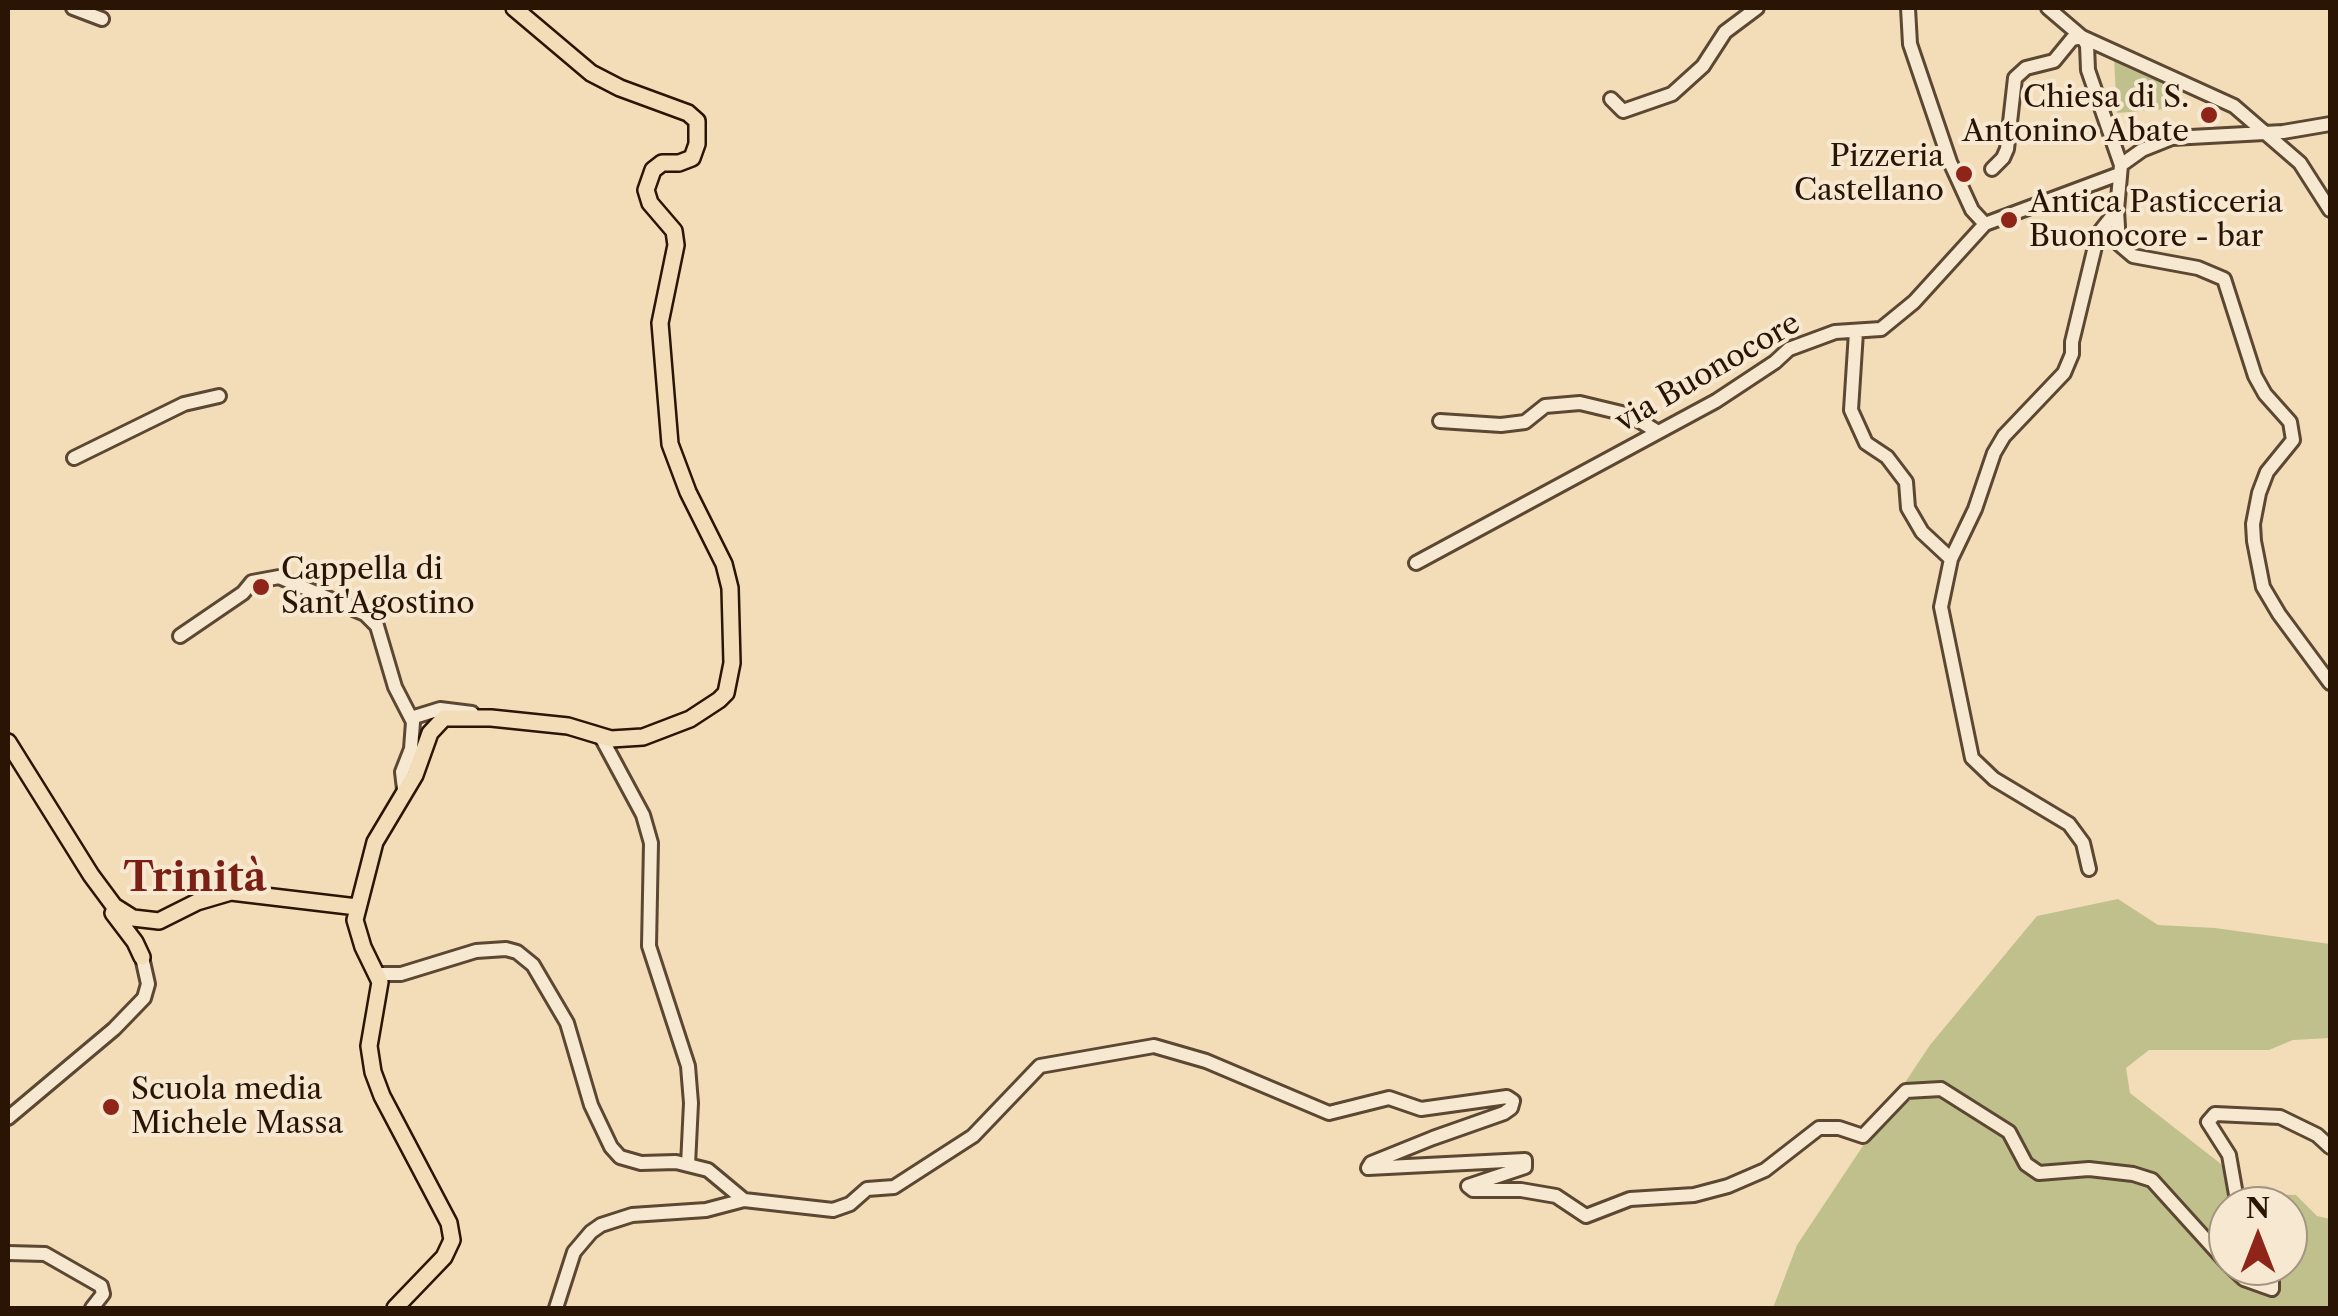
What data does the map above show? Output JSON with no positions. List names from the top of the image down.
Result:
{
  "streets": {
    "street": ["via Buonocore"]
  },
  "districts": ["Trinità"],
  "places": [
    "Chiesa di S. Antonino Abate",
    "Pizzeria Castellano",
    "Antica Pasticceria Buonocore - bar",
    "Cappella di Sant'Agostino",
    "Scuola media Michele Massa"
  ],
  "north": "top"
}
